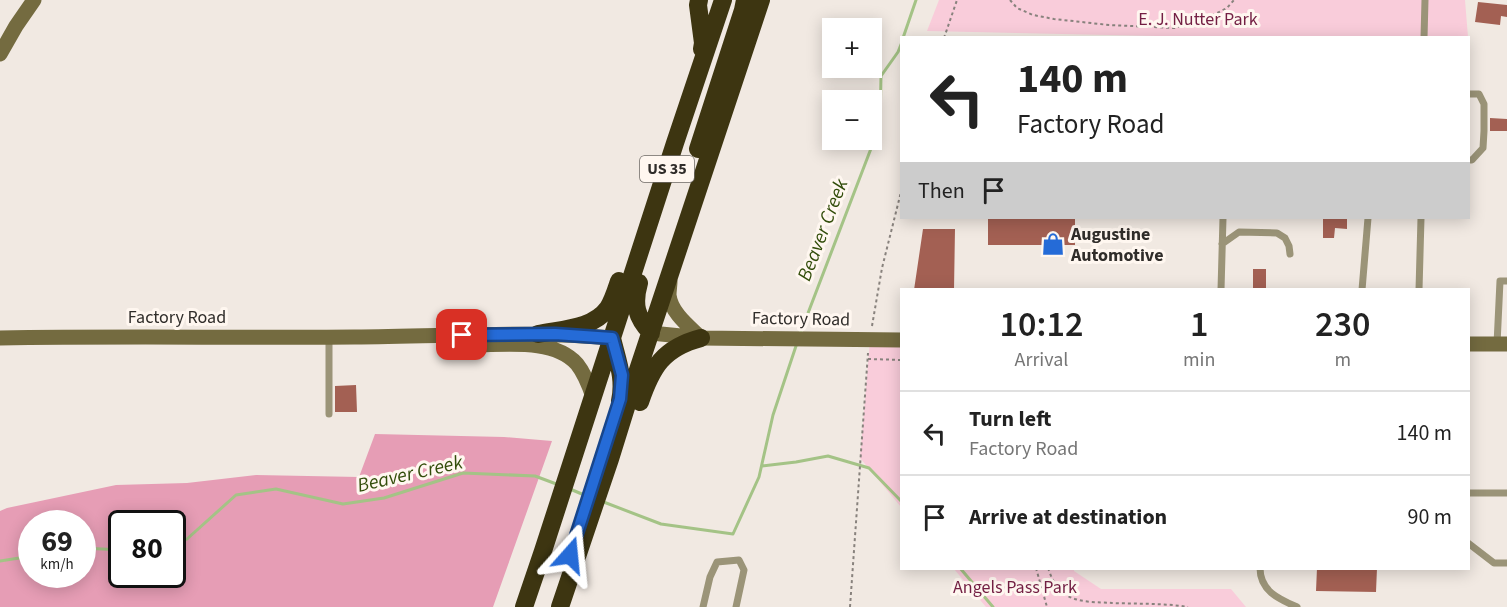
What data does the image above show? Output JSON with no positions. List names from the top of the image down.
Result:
{
  "streets": {
    "highway": ["US 35"],
    "street": ["Factory Road"]
  },
  "crossings": [
    ["US 35", "Factory Road"]
  ],
  "water": ["Beaver Creek"],
  "parks": ["E. J. Nutter Park", "Angels Pass Park"],
  "places": {
    "shop": ["Augustine Automotive"]
  },
  "page": {
    "map_buttons": ["+", "−"],
    "turn": ["140 m", "Factory Road"],
    "then": "Then",
    "eta": [
      "10:12",
      "Arrival",
      "1",
      "min",
      "230",
      "m"
    ],
    "list": [
      {
        "name": "Turn left",
        "note": "Factory Road",
        "value": "140 m"
      },
      {
        "name": "Arrive at destination",
        "value": "90 m"
      }
    ],
    "speed": "69 km/h",
    "limit": "80"
  }
}
